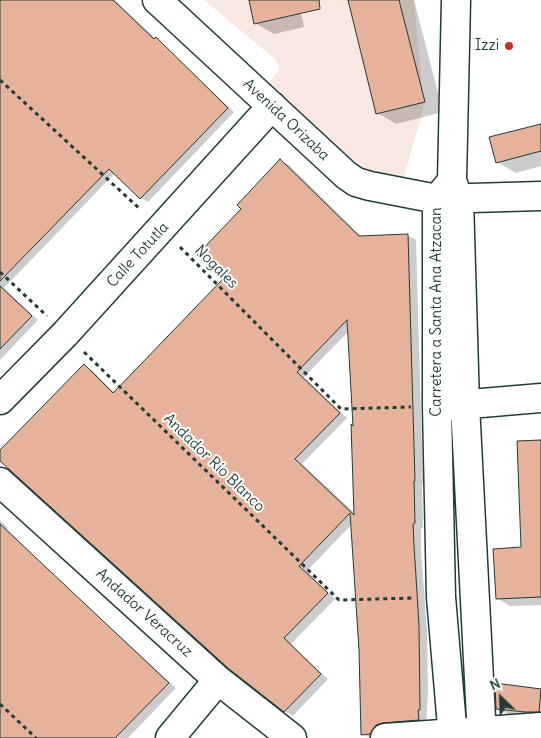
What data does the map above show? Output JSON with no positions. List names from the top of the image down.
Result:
{
  "streets": {
    "street": [
      "Avenida Orizaba",
      "Calle Totutla",
      "Carretera a Santa Ana Atzacan",
      "Andador Veracruz"
    ],
    "path": ["Nogales", "Andador Río Blanco"]
  },
  "crossings": [
    ["Avenida Orizaba", "Calle Totutla"],
    ["Avenida Orizaba", "Carretera a Santa Ana Atzacan"],
    ["Calle Totutla", "Nogales"],
    ["Calle Totutla", "Andador Río Blanco"],
    ["Nogales", "Carretera a Santa Ana Atzacan"],
    ["Carretera a Santa Ana Atzacan", "Andador Río Blanco"]
  ],
  "places": ["Izzi"],
  "north": "top left"
}
